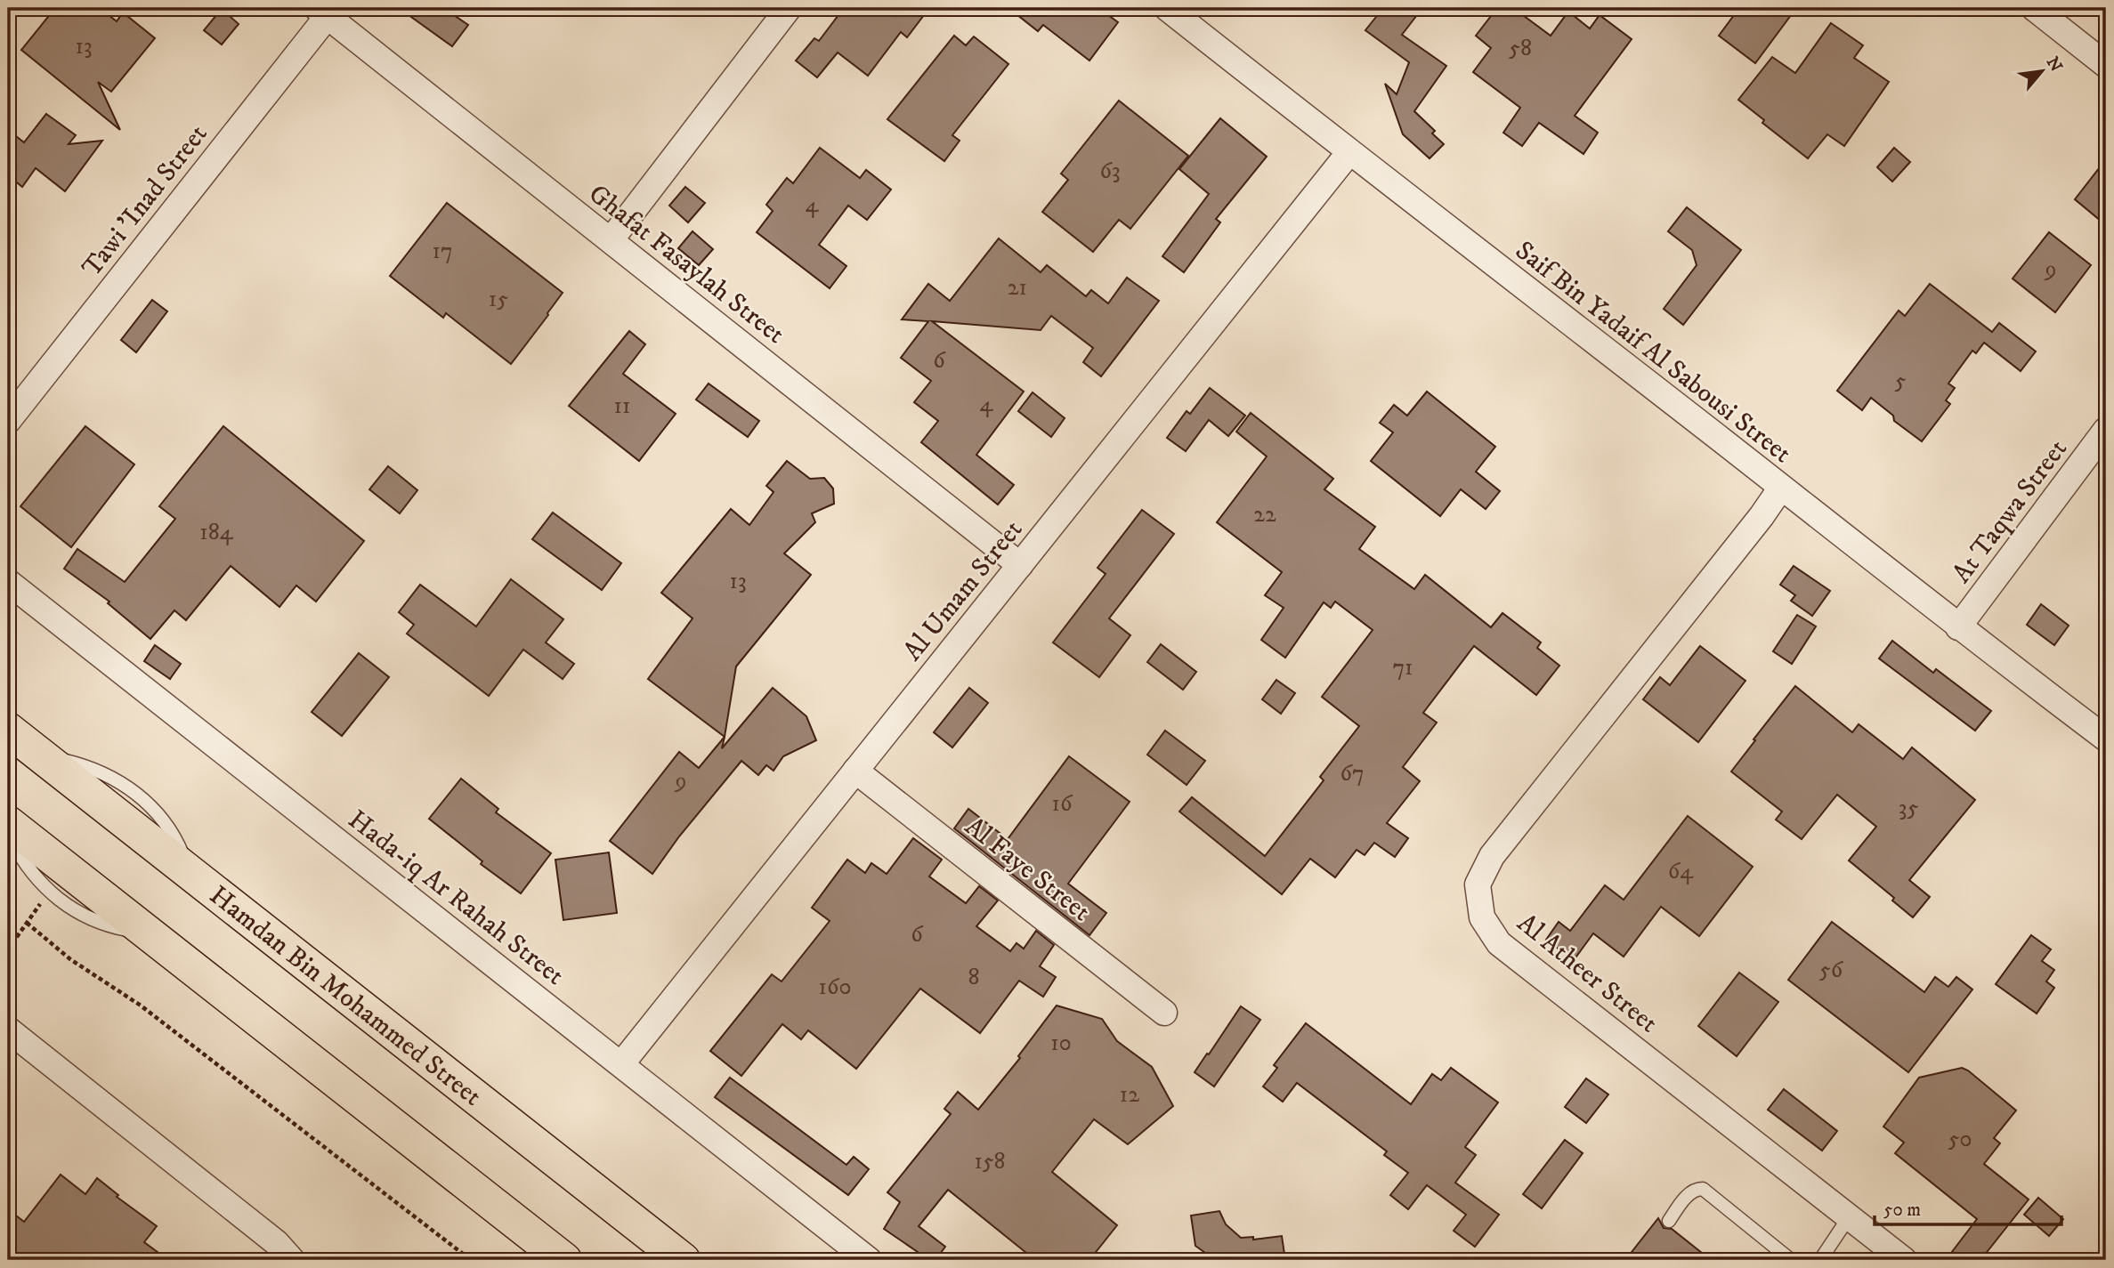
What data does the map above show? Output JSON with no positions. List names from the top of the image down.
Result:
{
  "streets": {
    "main road": ["Hamdan Bin Mohammed Street"],
    "street": [
      "Tawi 'Inad Street",
      "Ghafat Fasaylah Street",
      "Saif Bin Yadaif Al Sabousi Street",
      "At Taqwa Street",
      "Al Umam Street",
      "Al Faye Street",
      "Hada-iq Ar Rahah Street",
      "Al Atheer Street"
    ]
  },
  "crossings": [
    ["Tawi 'Inad Street", "Ghafat Fasaylah Street"],
    ["Ghafat Fasaylah Street", "Al Umam Street"],
    ["Saif Bin Yadaif Al Sabousi Street", "At Taqwa Street"],
    ["Saif Bin Yadaif Al Sabousi Street", "Al Umam Street"],
    ["Saif Bin Yadaif Al Sabousi Street", "Al Atheer Street"],
    ["Al Umam Street", "Al Faye Street"],
    ["Al Umam Street", "Hada-iq Ar Rahah Street"]
  ],
  "house_numbers": [
    "13",
    "58",
    "63",
    "4",
    "17",
    "9",
    "21",
    "15",
    "6",
    "5",
    "4",
    "11",
    "22",
    "184",
    "13",
    "71",
    "67",
    "9",
    "16",
    "35",
    "64",
    "6",
    "56",
    "8",
    "160",
    "10",
    "12",
    "50",
    "158"
  ],
  "scale_bar": "50 m",
  "north": "top right"
}
